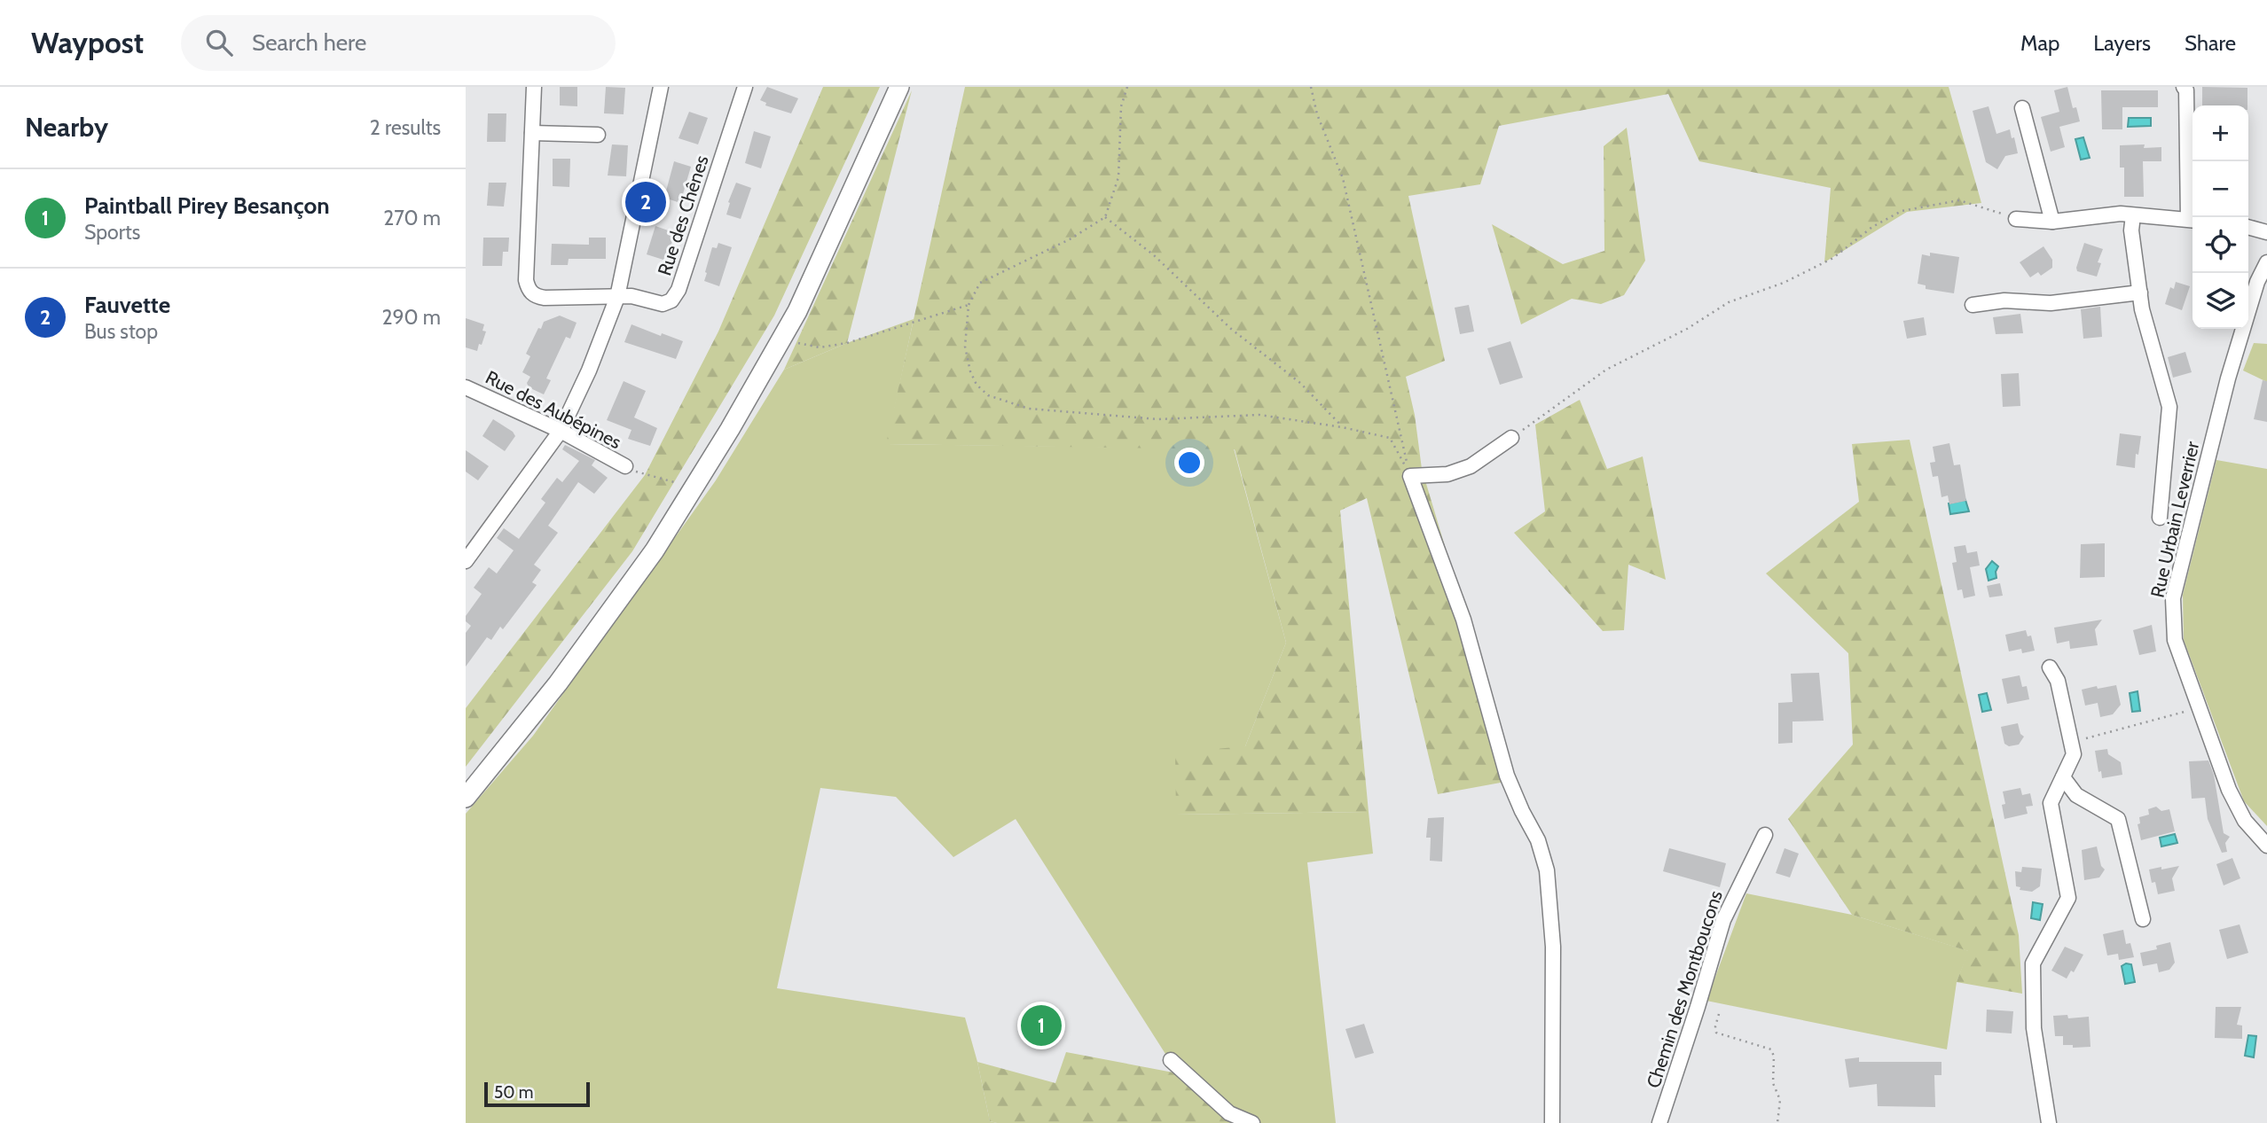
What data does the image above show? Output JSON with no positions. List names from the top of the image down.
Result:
{
  "streets": {
    "street": [
      "Rue des Chênes",
      "Rue des Aubépines",
      "Rue Urbain Leverrier",
      "Chemin des Montboucons"
    ]
  },
  "scale_bar": "50 m",
  "page": {
    "header": "Waypost",
    "search": "Search here",
    "nav": ["Map", "Layers", "Share"],
    "heading": ["Nearby", "2 results"],
    "map_buttons": ["+", "−"],
    "list": [
      {
        "mark": "1",
        "name": "Paintball Pirey Besançon",
        "note": "Sports",
        "value": "270 m"
      },
      {
        "mark": "2",
        "name": "Fauvette",
        "note": "Bus stop",
        "value": "290 m"
      }
    ],
    "pins": ["2", "1"],
    "scale": "50 m"
  }
}
